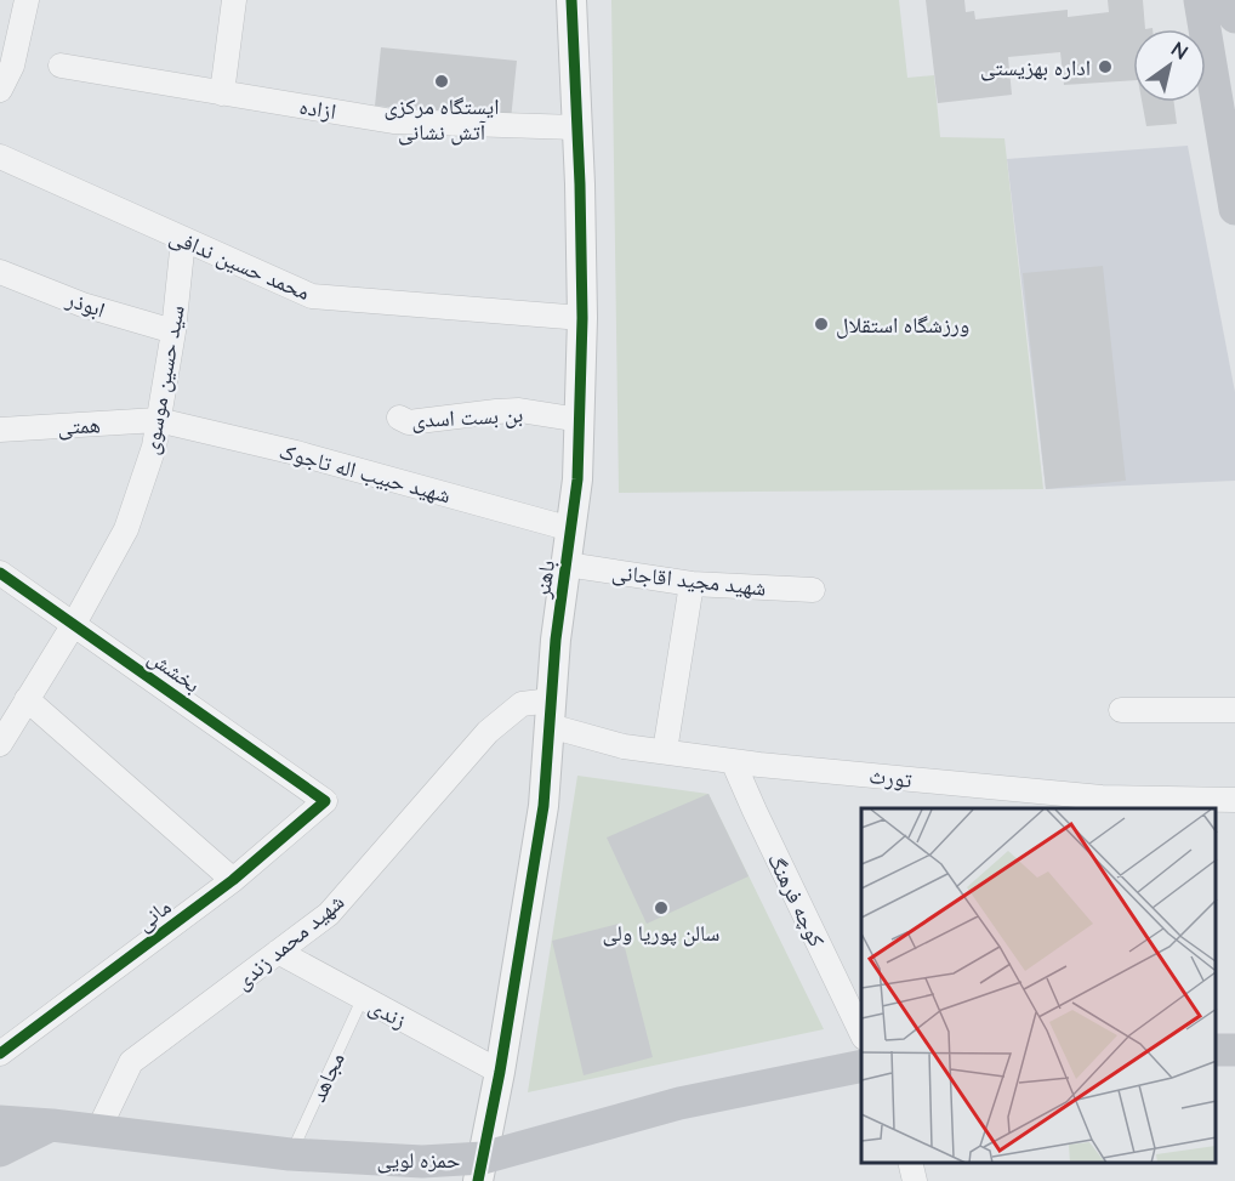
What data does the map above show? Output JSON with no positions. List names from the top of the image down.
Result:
{
  "streets": {
    "main road": ["حمزه لویی"],
    "street": [
      "ازاده",
      "محمد حسین ندافی",
      "ابوذر",
      "سید حسین موسوی",
      "بن بست اسدی",
      "همتی",
      "شهید حبیب اله تاجوک",
      "باهنر",
      "شهید مجید اقاجانی",
      "بخشش",
      "تورث",
      "کوچه فرهنگ",
      "مانی",
      "شهید محمد زندی",
      "زندی"
    ],
    "lane": ["مجاهد"]
  },
  "crossings": [
    ["ازاده", "باهنر"],
    ["محمد حسین ندافی", "سید حسین موسوی"],
    ["محمد حسین ندافی", "باهنر"],
    ["ابوذر", "سید حسین موسوی"],
    ["سید حسین موسوی", "همتی"],
    ["سید حسین موسوی", "شهید حبیب اله تاجوک"],
    ["سید حسین موسوی", "بخشش"],
    ["بن بست اسدی", "باهنر"],
    ["همتی", "شهید حبیب اله تاجوک"],
    ["شهید حبیب اله تاجوک", "باهنر"],
    ["باهنر", "شهید مجید اقاجانی"],
    ["باهنر", "تورث"],
    ["باهنر", "شهید محمد زندی"],
    ["باهنر", "زندی"],
    ["باهنر", "حمزه لویی"],
    ["بخشش", "مانی"],
    ["تورث", "کوچه فرهنگ"],
    ["تورث", "شهید محمد زندی"],
    ["شهید محمد زندی", "زندی"],
    ["شهید محمد زندی", "حمزه لویی"],
    ["زندی", "مجاهد"],
    ["مجاهد", "حمزه لویی"]
  ],
  "places": [
    "اداره بهزیستی",
    "ایستگاه مرکزی آتش نشانی",
    "ورزشگاه استقلال",
    "سالن پوریا ولی"
  ],
  "north": "top right"
}
